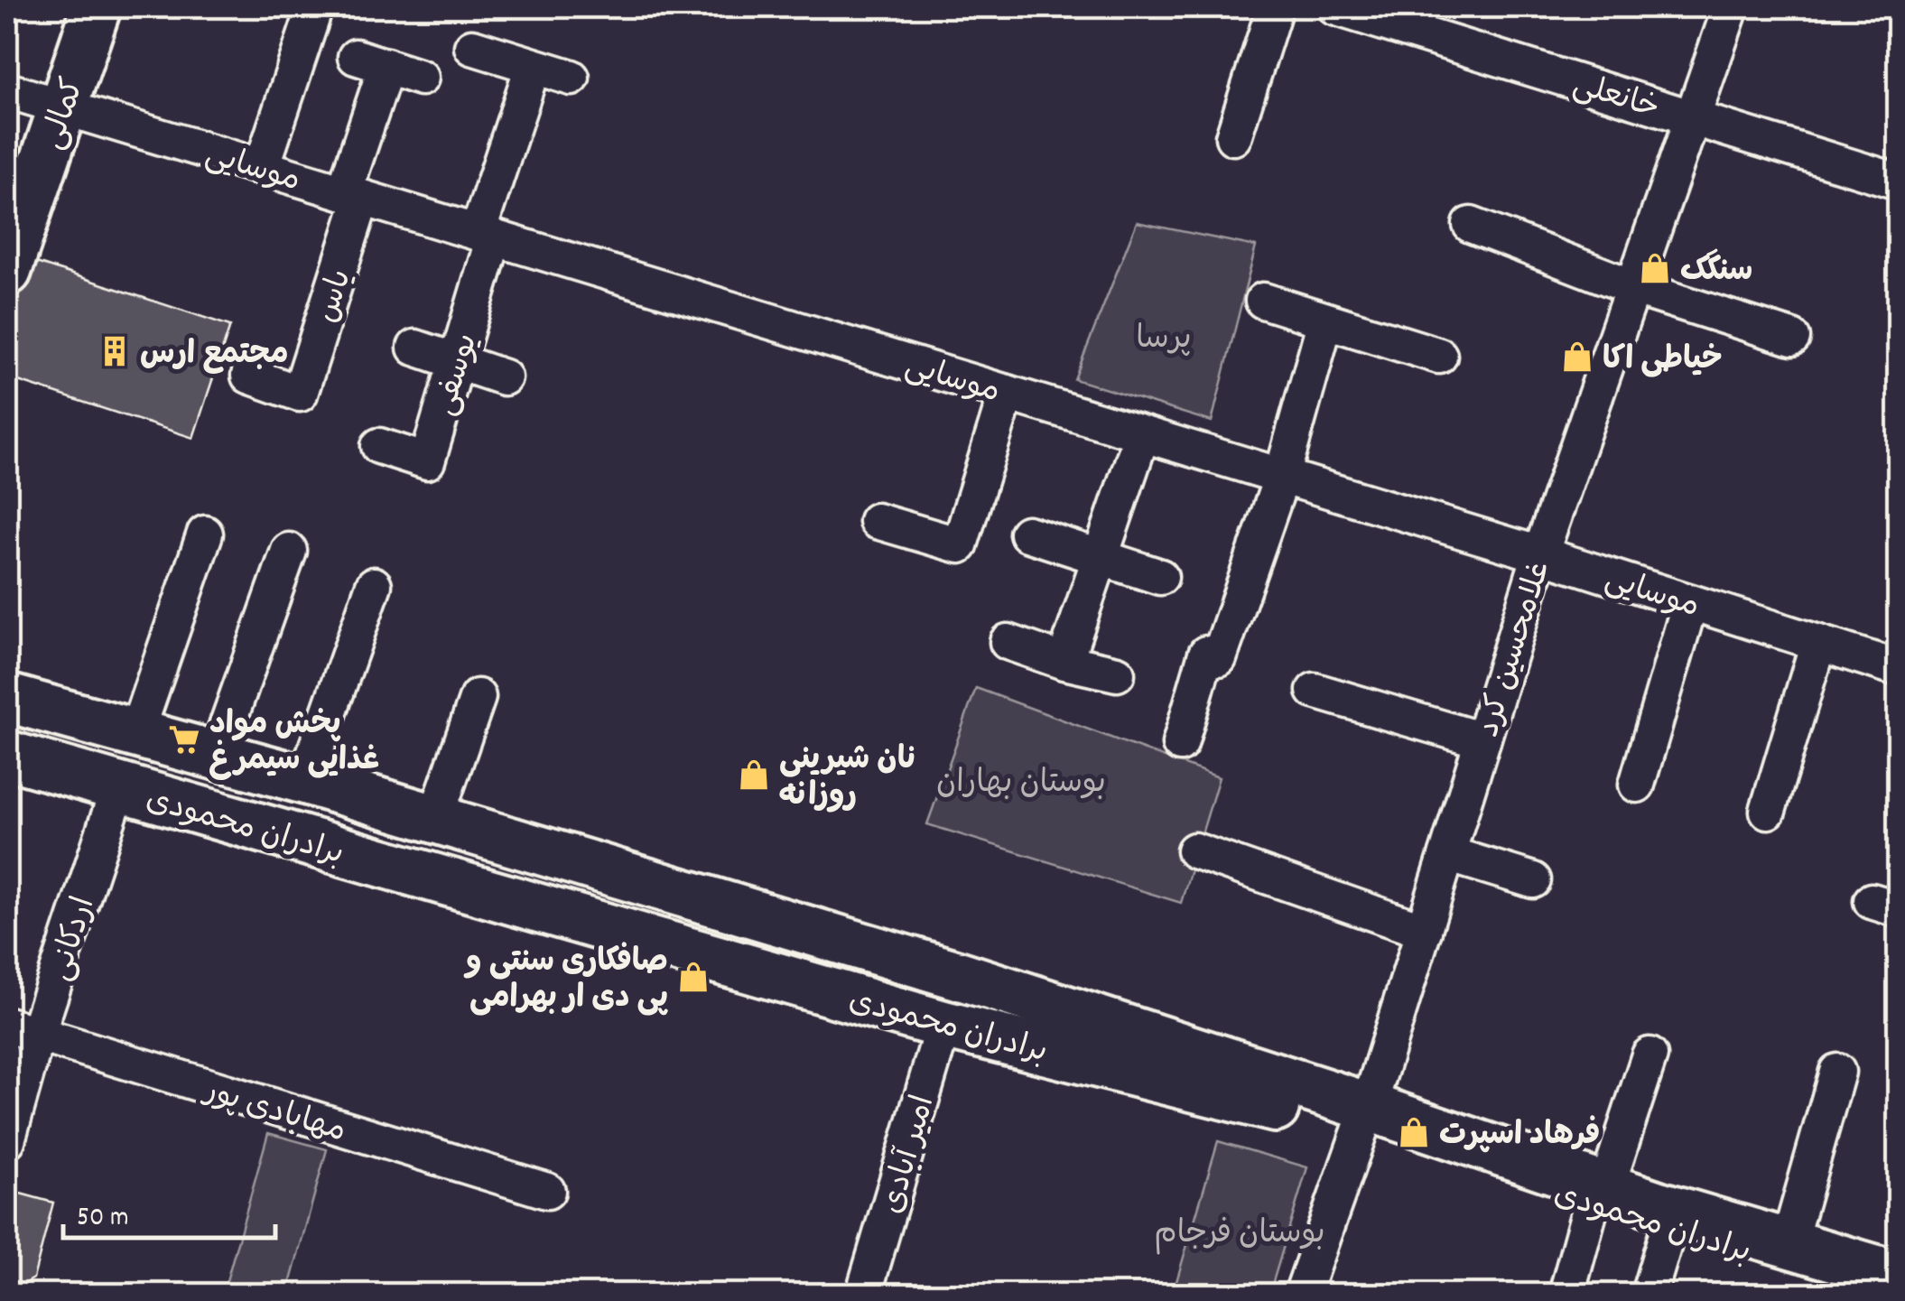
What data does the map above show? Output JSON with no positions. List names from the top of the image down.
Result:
{
  "streets": {
    "main road": ["کمالی", "برادران محمودی"],
    "street": [
      "خانعلی",
      "موسایی",
      "یاس",
      "یوسفی",
      "غلامحسین کرد",
      "اردکانی",
      "مهابادی پور",
      "امیر آبادی"
    ]
  },
  "crossings": [
    ["خانعلی", "غلامحسین کرد"],
    ["کمالی", "موسایی"],
    ["موسایی", "یاس"],
    ["موسایی", "یوسفی"],
    ["موسایی", "غلامحسین کرد"],
    ["غلامحسین کرد", "برادران محمودی"],
    ["برادران محمودی", "اردکانی"],
    ["برادران محمودی", "امیر آبادی"],
    ["اردکانی", "مهابادی پور"]
  ],
  "parks": ["پرسا", "بوستان بهاران", "بوستان فرجام"],
  "places": {
    "shop": [
      "سنگک",
      "خیاطی اکا",
      "نان شیرینی روزانه",
      "صافکاری سنتی و پی دی ار بهرامی",
      "فرهاد اسپرت"
    ],
    "building": ["مجتمع ارس"],
    "supermarket": ["پخش مواد غذایی سیمرغ"]
  },
  "scale_bar": "50 m"
}
